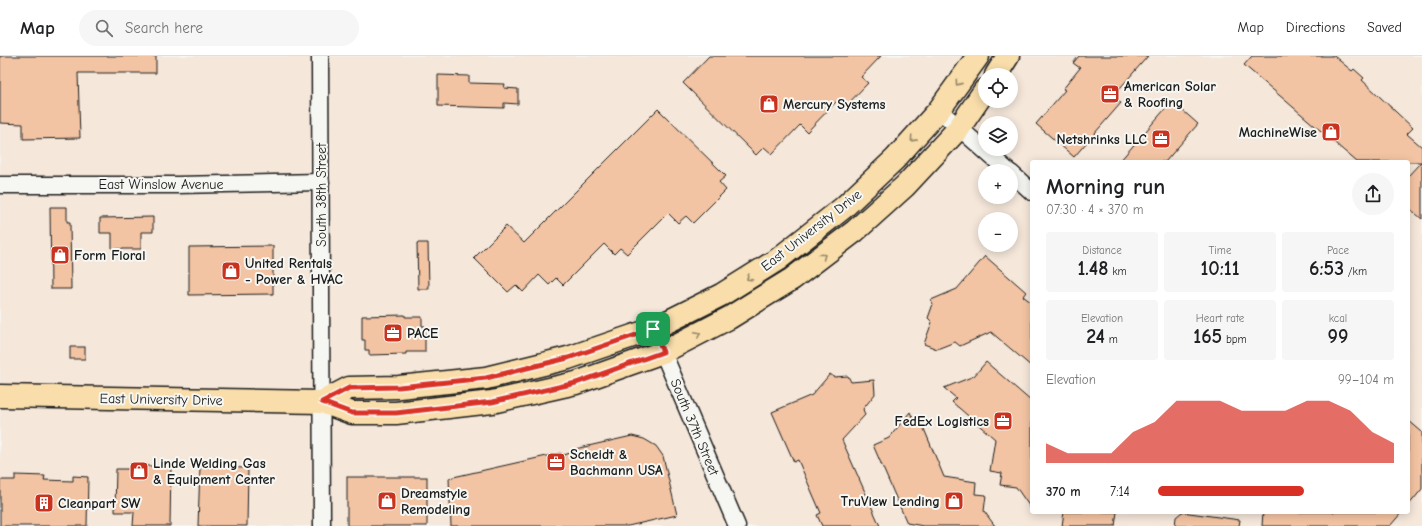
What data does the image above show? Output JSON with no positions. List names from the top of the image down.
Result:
{
  "streets": {
    "main road": ["East University Drive"],
    "street": ["East Winslow Avenue", "South 38th Street", "South 37th Street"]
  },
  "crossings": [
    ["East Winslow Avenue", "South 38th Street"],
    ["South 38th Street", "East University Drive"],
    ["East University Drive", "South 37th Street"]
  ],
  "places": {
    "office": [
      "American Solar & Roofing",
      "Netshrinks LLC",
      "PACE",
      "FedEx Logistics",
      "Scheidt & Bachmann USA"
    ],
    "shop": [
      "Mercury Systems",
      "MachineWise",
      "Form Floral",
      "United Rentals - Power & HVAC",
      "Linde Welding Gas & Equipment Center",
      "Dreamstyle Remodeling",
      "TruView Lending"
    ],
    "building": ["Cleanpart SW"]
  },
  "page": {
    "header": "Map",
    "search": "Search here",
    "nav": ["Map", "Directions", "Saved"],
    "map_buttons": ["+", "−"],
    "heading": ["Morning run", "07:30 · 4 × 370 m"],
    "stats": [
      ["Distance", "1.48 km"],
      ["Time", "10:11"],
      ["Pace", "6:53 /km"],
      ["Elevation", "24 m"],
      ["Heart rate", "165 bpm"],
      ["kcal", "99"]
    ],
    "chart": ["Elevation", "99–104 m"],
    "list": [
      {
        "name": "370 m",
        "note": "7:14"
      }
    ]
  }
}
